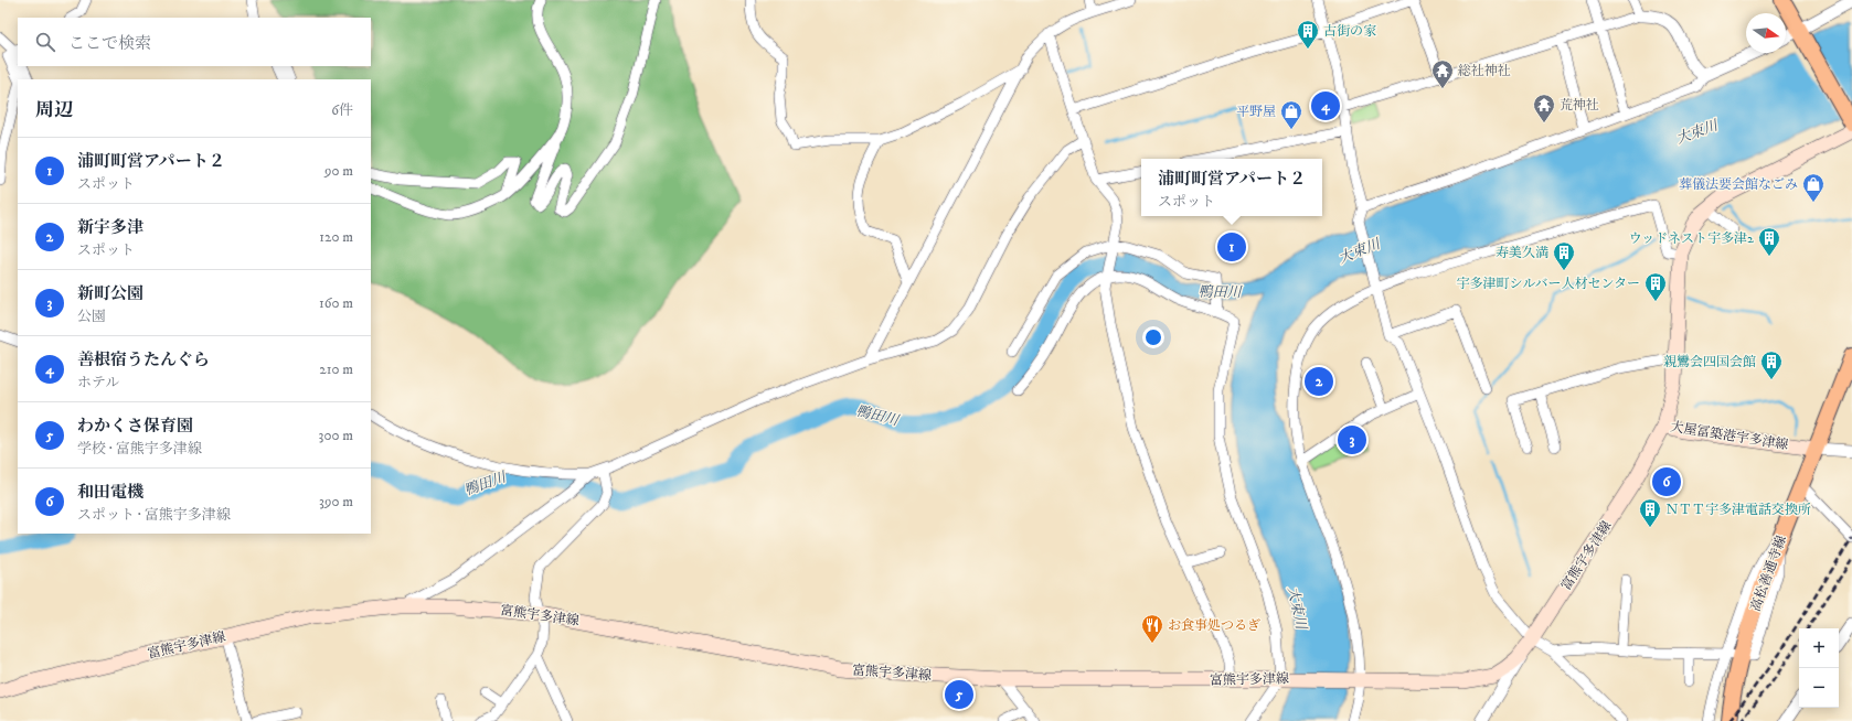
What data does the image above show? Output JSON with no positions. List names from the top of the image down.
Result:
{
  "streets": {
    "main road": ["大屋冨築港宇多津線", "富熊宇多津線", "高松善通寺線"]
  },
  "crossings": [
    ["大屋冨築港宇多津線", "富熊宇多津線"],
    ["大屋冨築港宇多津線", "高松善通寺線"]
  ],
  "water": ["大束川", "鴨田川"],
  "places": {
    "building": [
      "古街の家",
      "ウッドネスト宇多津2",
      "寿美久満",
      "宇多津町シルバー人材センター",
      "親鸞会四国会館",
      "ＮＴＴ宇多津電話交換所"
    ],
    "temple": ["総社神社", "荒神社"],
    "shop": ["平野屋", "葬儀法要会館なごみ"],
    "restaurant": ["お食事処つるぎ"]
  },
  "north": "right",
  "page": {
    "search": "ここで検索",
    "heading": ["周辺", "6件"],
    "pins": [
      "4",
      "1",
      "2",
      "3",
      "6",
      "5"
    ],
    "list": [
      {
        "mark": "1",
        "name": "浦町町営アパート２",
        "note": "スポット",
        "value": "90 m"
      },
      {
        "mark": "2",
        "name": "新宇多津",
        "note": "スポット",
        "value": "120 m"
      },
      {
        "mark": "3",
        "name": "新町公園",
        "note": "公園",
        "value": "160 m"
      },
      {
        "mark": "4",
        "name": "善根宿うたんぐら",
        "note": "ホテル",
        "value": "210 m"
      },
      {
        "mark": "5",
        "name": "わかくさ保育園",
        "note": "学校 · 富熊宇多津線",
        "value": "300 m"
      },
      {
        "mark": "6",
        "name": "和田電機",
        "note": "スポット · 富熊宇多津線",
        "value": "390 m"
      }
    ],
    "popup": ["浦町町営アパート２", "スポット"],
    "map_buttons": ["+", "−"]
  }
}
